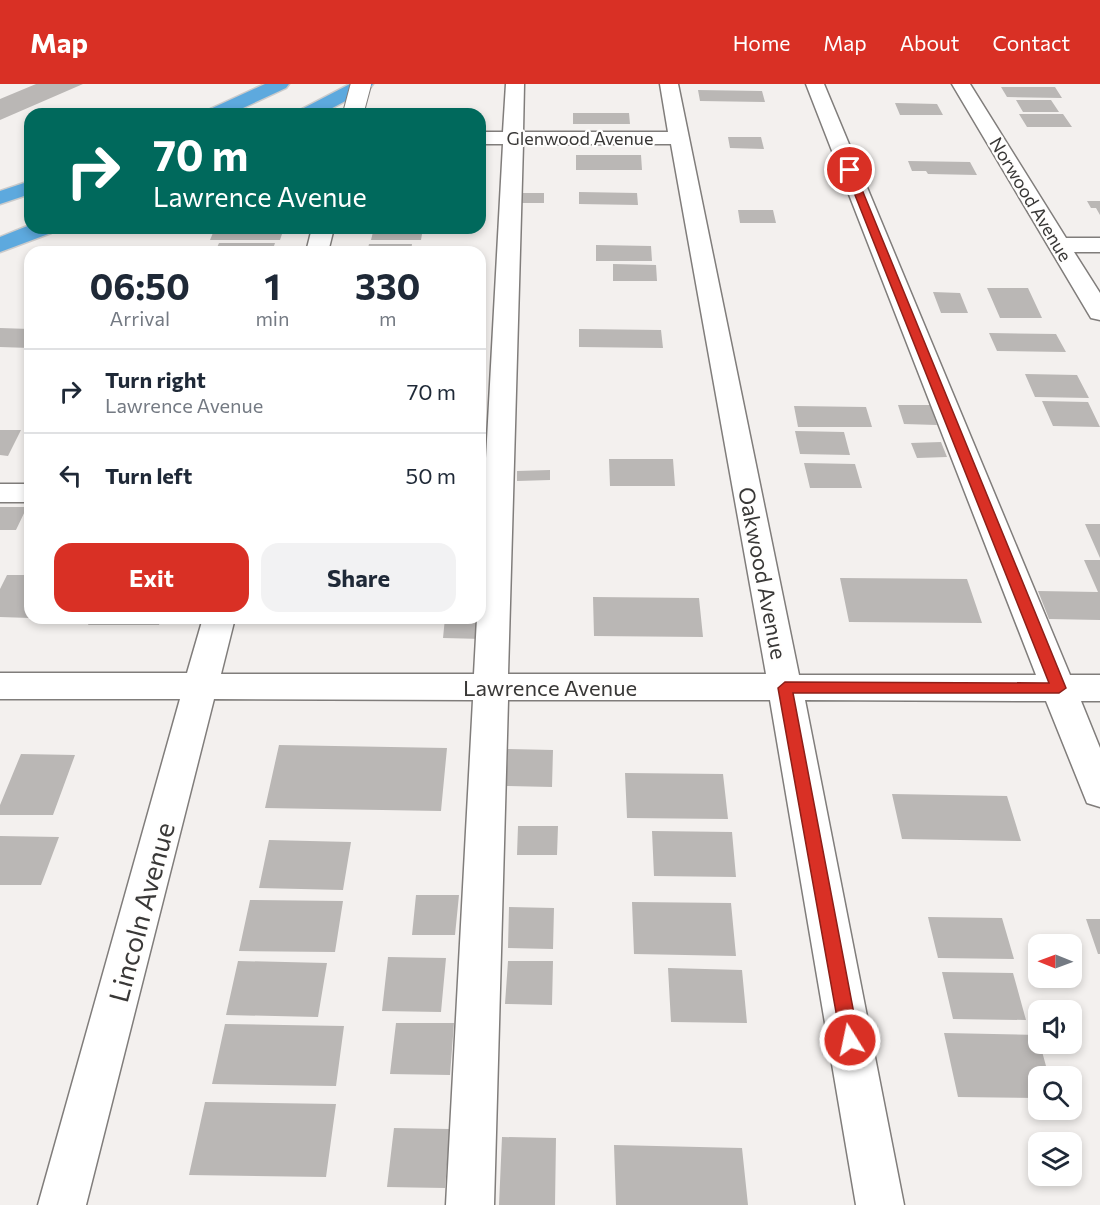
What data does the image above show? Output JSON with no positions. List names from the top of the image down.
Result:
{
  "streets": {
    "street": [
      "Glenwood Avenue",
      "Norwood Avenue",
      "Oakwood Avenue",
      "Lawrence Avenue",
      "Lincoln Avenue"
    ]
  },
  "crossings": [
    ["Glenwood Avenue", "Oakwood Avenue"],
    ["Oakwood Avenue", "Lawrence Avenue"],
    ["Lawrence Avenue", "Lincoln Avenue"]
  ],
  "north": "left",
  "page": {
    "header": "Map",
    "nav": [
      "Home",
      "Map",
      "About",
      "Contact"
    ],
    "turn": ["70 m", "Lawrence Avenue"],
    "eta": [
      "06:50",
      "Arrival",
      "1",
      "min",
      "330",
      "m"
    ],
    "list": [
      {
        "name": "Turn right",
        "note": "Lawrence Avenue",
        "value": "70 m"
      },
      {
        "name": "Turn left",
        "value": "50 m"
      }
    ],
    "buttons": ["Exit", "Share"]
  }
}
